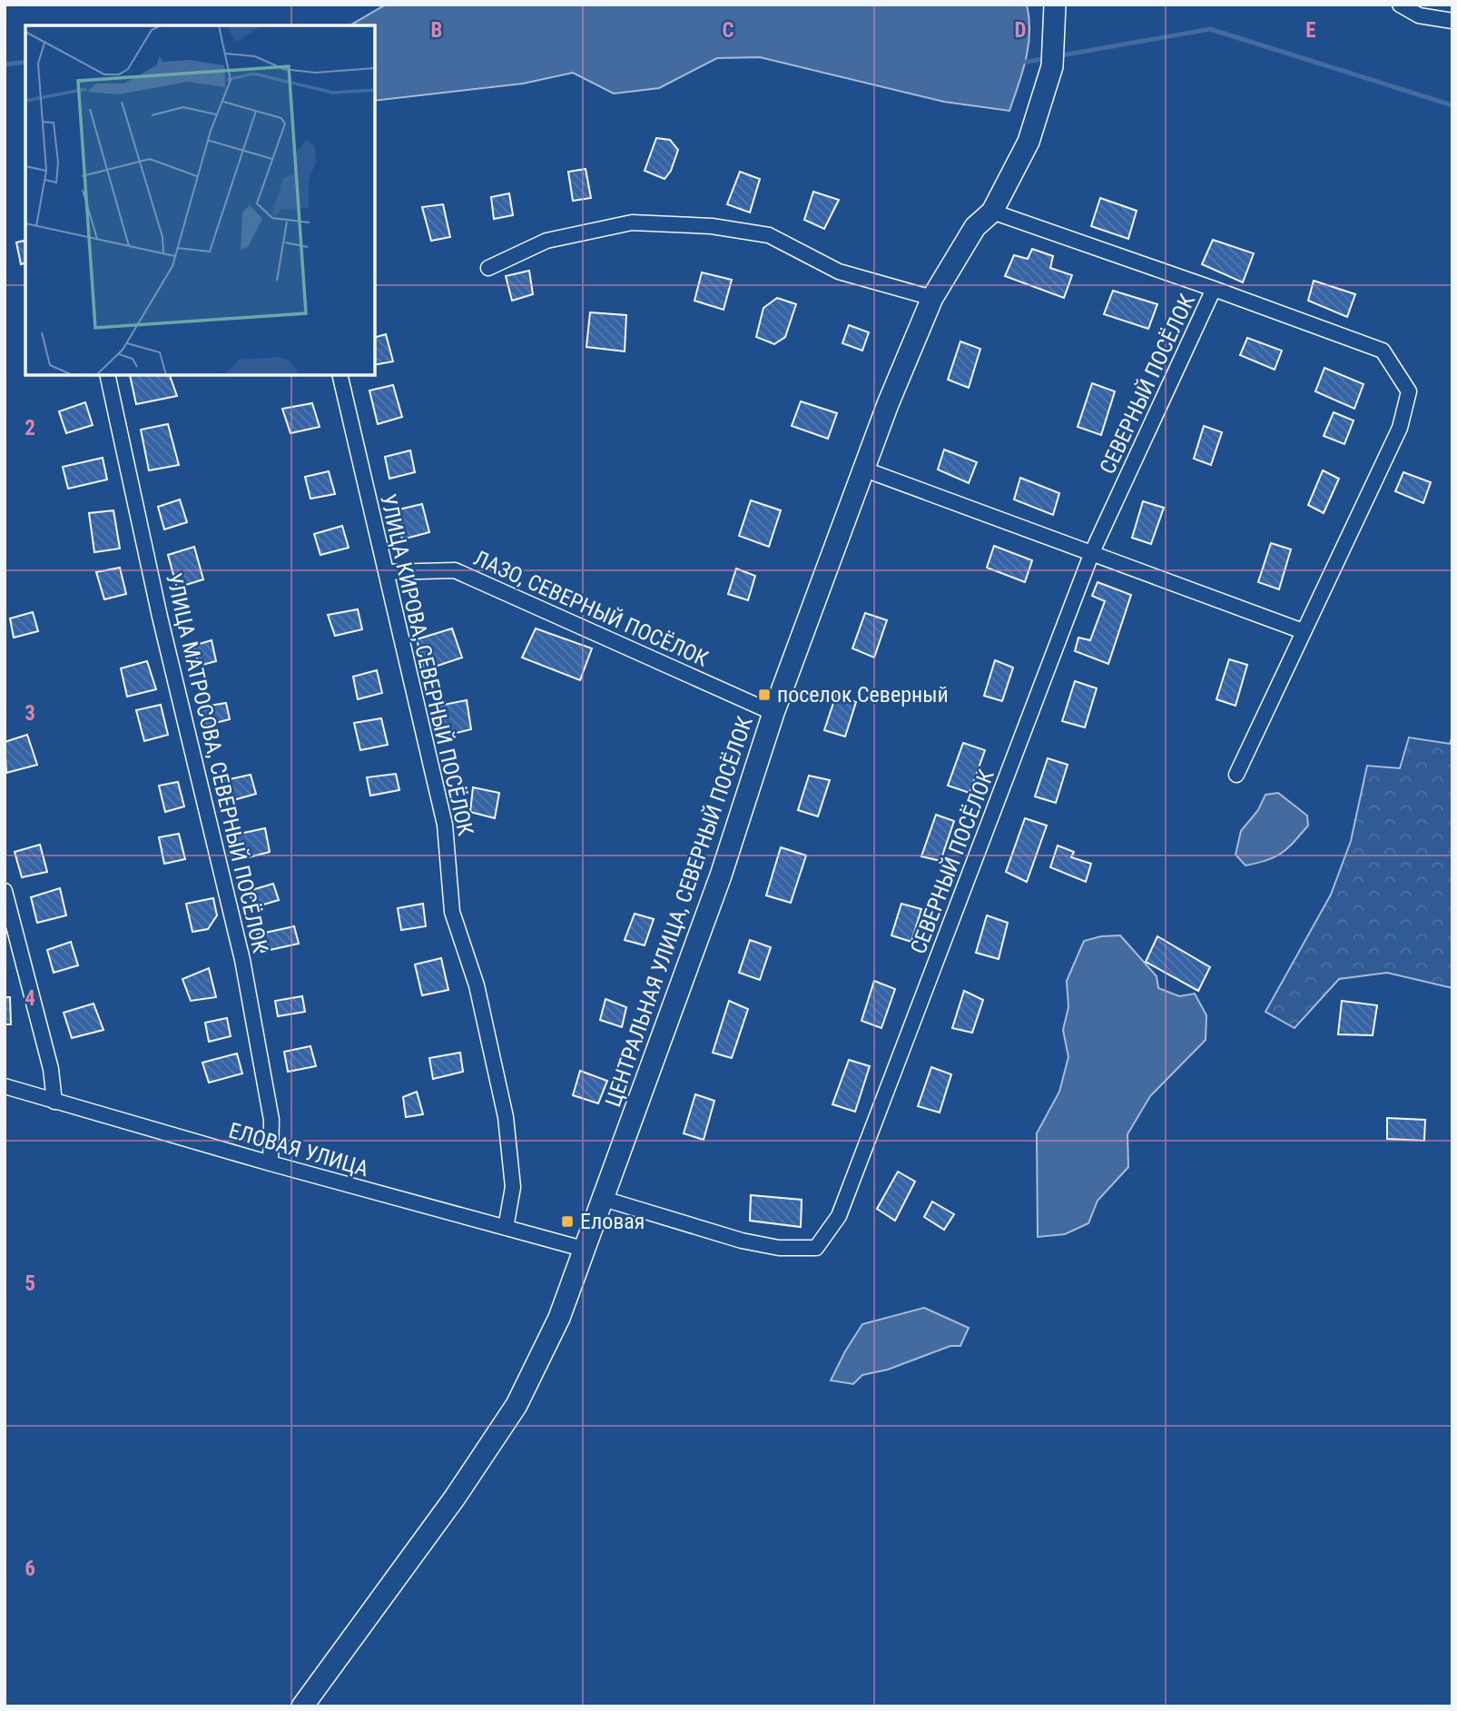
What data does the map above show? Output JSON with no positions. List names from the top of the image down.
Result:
{
  "streets": {
    "street": [
      "СЕВЕРНЫЙ ПОСЁЛОК",
      "ЛАЗО, СЕВЕРНЫЙ ПОСЁЛОК",
      "УЛИЦА КИРОВА, СЕВЕРНЫЙ ПОСЁЛОК",
      "УЛИЦА МАТРОСОВА, СЕВЕРНЫЙ ПОСЁЛОК",
      "ЦЕНТРАЛЬНАЯ УЛИЦА, СЕВЕРНЫЙ ПОСЁЛОК",
      "ЕЛОВАЯ УЛИЦА"
    ]
  },
  "crossings": [
    ["СЕВЕРНЫЙ ПОСЁЛОК", "ЦЕНТРАЛЬНАЯ УЛИЦА, СЕВЕРНЫЙ ПОСЁЛОК"],
    ["ЛАЗО, СЕВЕРНЫЙ ПОСЁЛОК", "УЛИЦА КИРОВА, СЕВЕРНЫЙ ПОСЁЛОК"],
    ["ЛАЗО, СЕВЕРНЫЙ ПОСЁЛОК", "ЦЕНТРАЛЬНАЯ УЛИЦА, СЕВЕРНЫЙ ПОСЁЛОК"],
    ["УЛИЦА КИРОВА, СЕВЕРНЫЙ ПОСЁЛОК", "ЕЛОВАЯ УЛИЦА"],
    ["УЛИЦА МАТРОСОВА, СЕВЕРНЫЙ ПОСЁЛОК", "ЕЛОВАЯ УЛИЦА"],
    ["ЦЕНТРАЛЬНАЯ УЛИЦА, СЕВЕРНЫЙ ПОСЁЛОК", "ЕЛОВАЯ УЛИЦА"]
  ],
  "places": {
    "transit": ["поселок Северный", "Еловая"]
  },
  "grid": {
    "columns": [
      "B",
      "C",
      "D",
      "E"
    ],
    "rows": [
      "2",
      "3",
      "4",
      "5",
      "6"
    ]
  }
}
